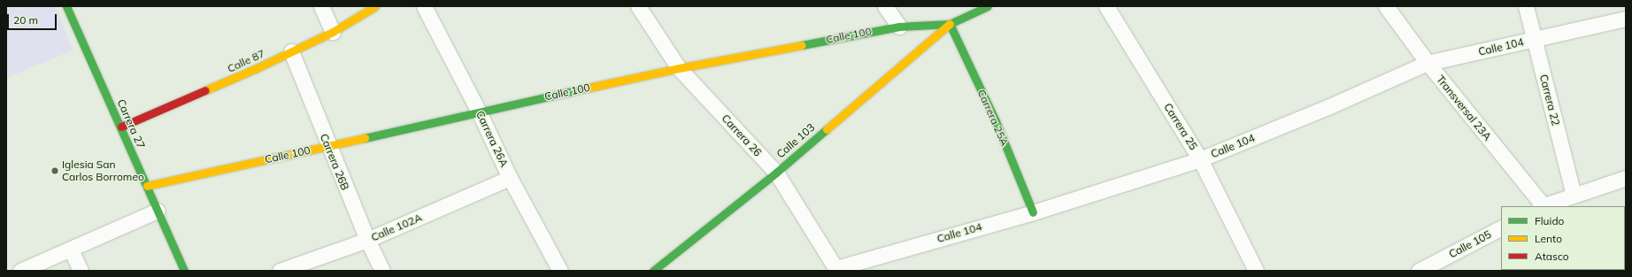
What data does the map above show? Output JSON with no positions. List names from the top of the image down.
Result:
{
  "streets": {
    "street": [
      "Calle 100",
      "Calle 104",
      "Calle 87",
      "Carrera 22",
      "Transversal 23A",
      "Carrera 25A",
      "Carrera 27",
      "Carrera 25",
      "Carrera 26",
      "Carrera 26A",
      "Calle 103",
      "Carrera 26B",
      "Calle 102A",
      "Calle 105"
    ]
  },
  "crossings": [
    ["Calle 100", "Carrera 25A"],
    ["Calle 100", "Carrera 27"],
    ["Calle 100", "Carrera 26"],
    ["Calle 100", "Carrera 26A"],
    ["Calle 100", "Calle 103"],
    ["Calle 100", "Carrera 26B"],
    ["Calle 104", "Carrera 22"],
    ["Calle 104", "Transversal 23A"],
    ["Calle 104", "Carrera 25A"],
    ["Calle 104", "Carrera 25"],
    ["Calle 104", "Carrera 26"],
    ["Calle 87", "Carrera 27"],
    ["Calle 87", "Carrera 26B"],
    ["Carrera 25A", "Calle 103"],
    ["Carrera 26", "Calle 103"],
    ["Carrera 26A", "Calle 102A"],
    ["Carrera 26B", "Calle 102A"]
  ],
  "places": ["Iglesia San Carlos Borromeo"],
  "legend": ["Fluido", "Lento", "Atasco"],
  "scale_bar": "20 m"
}
